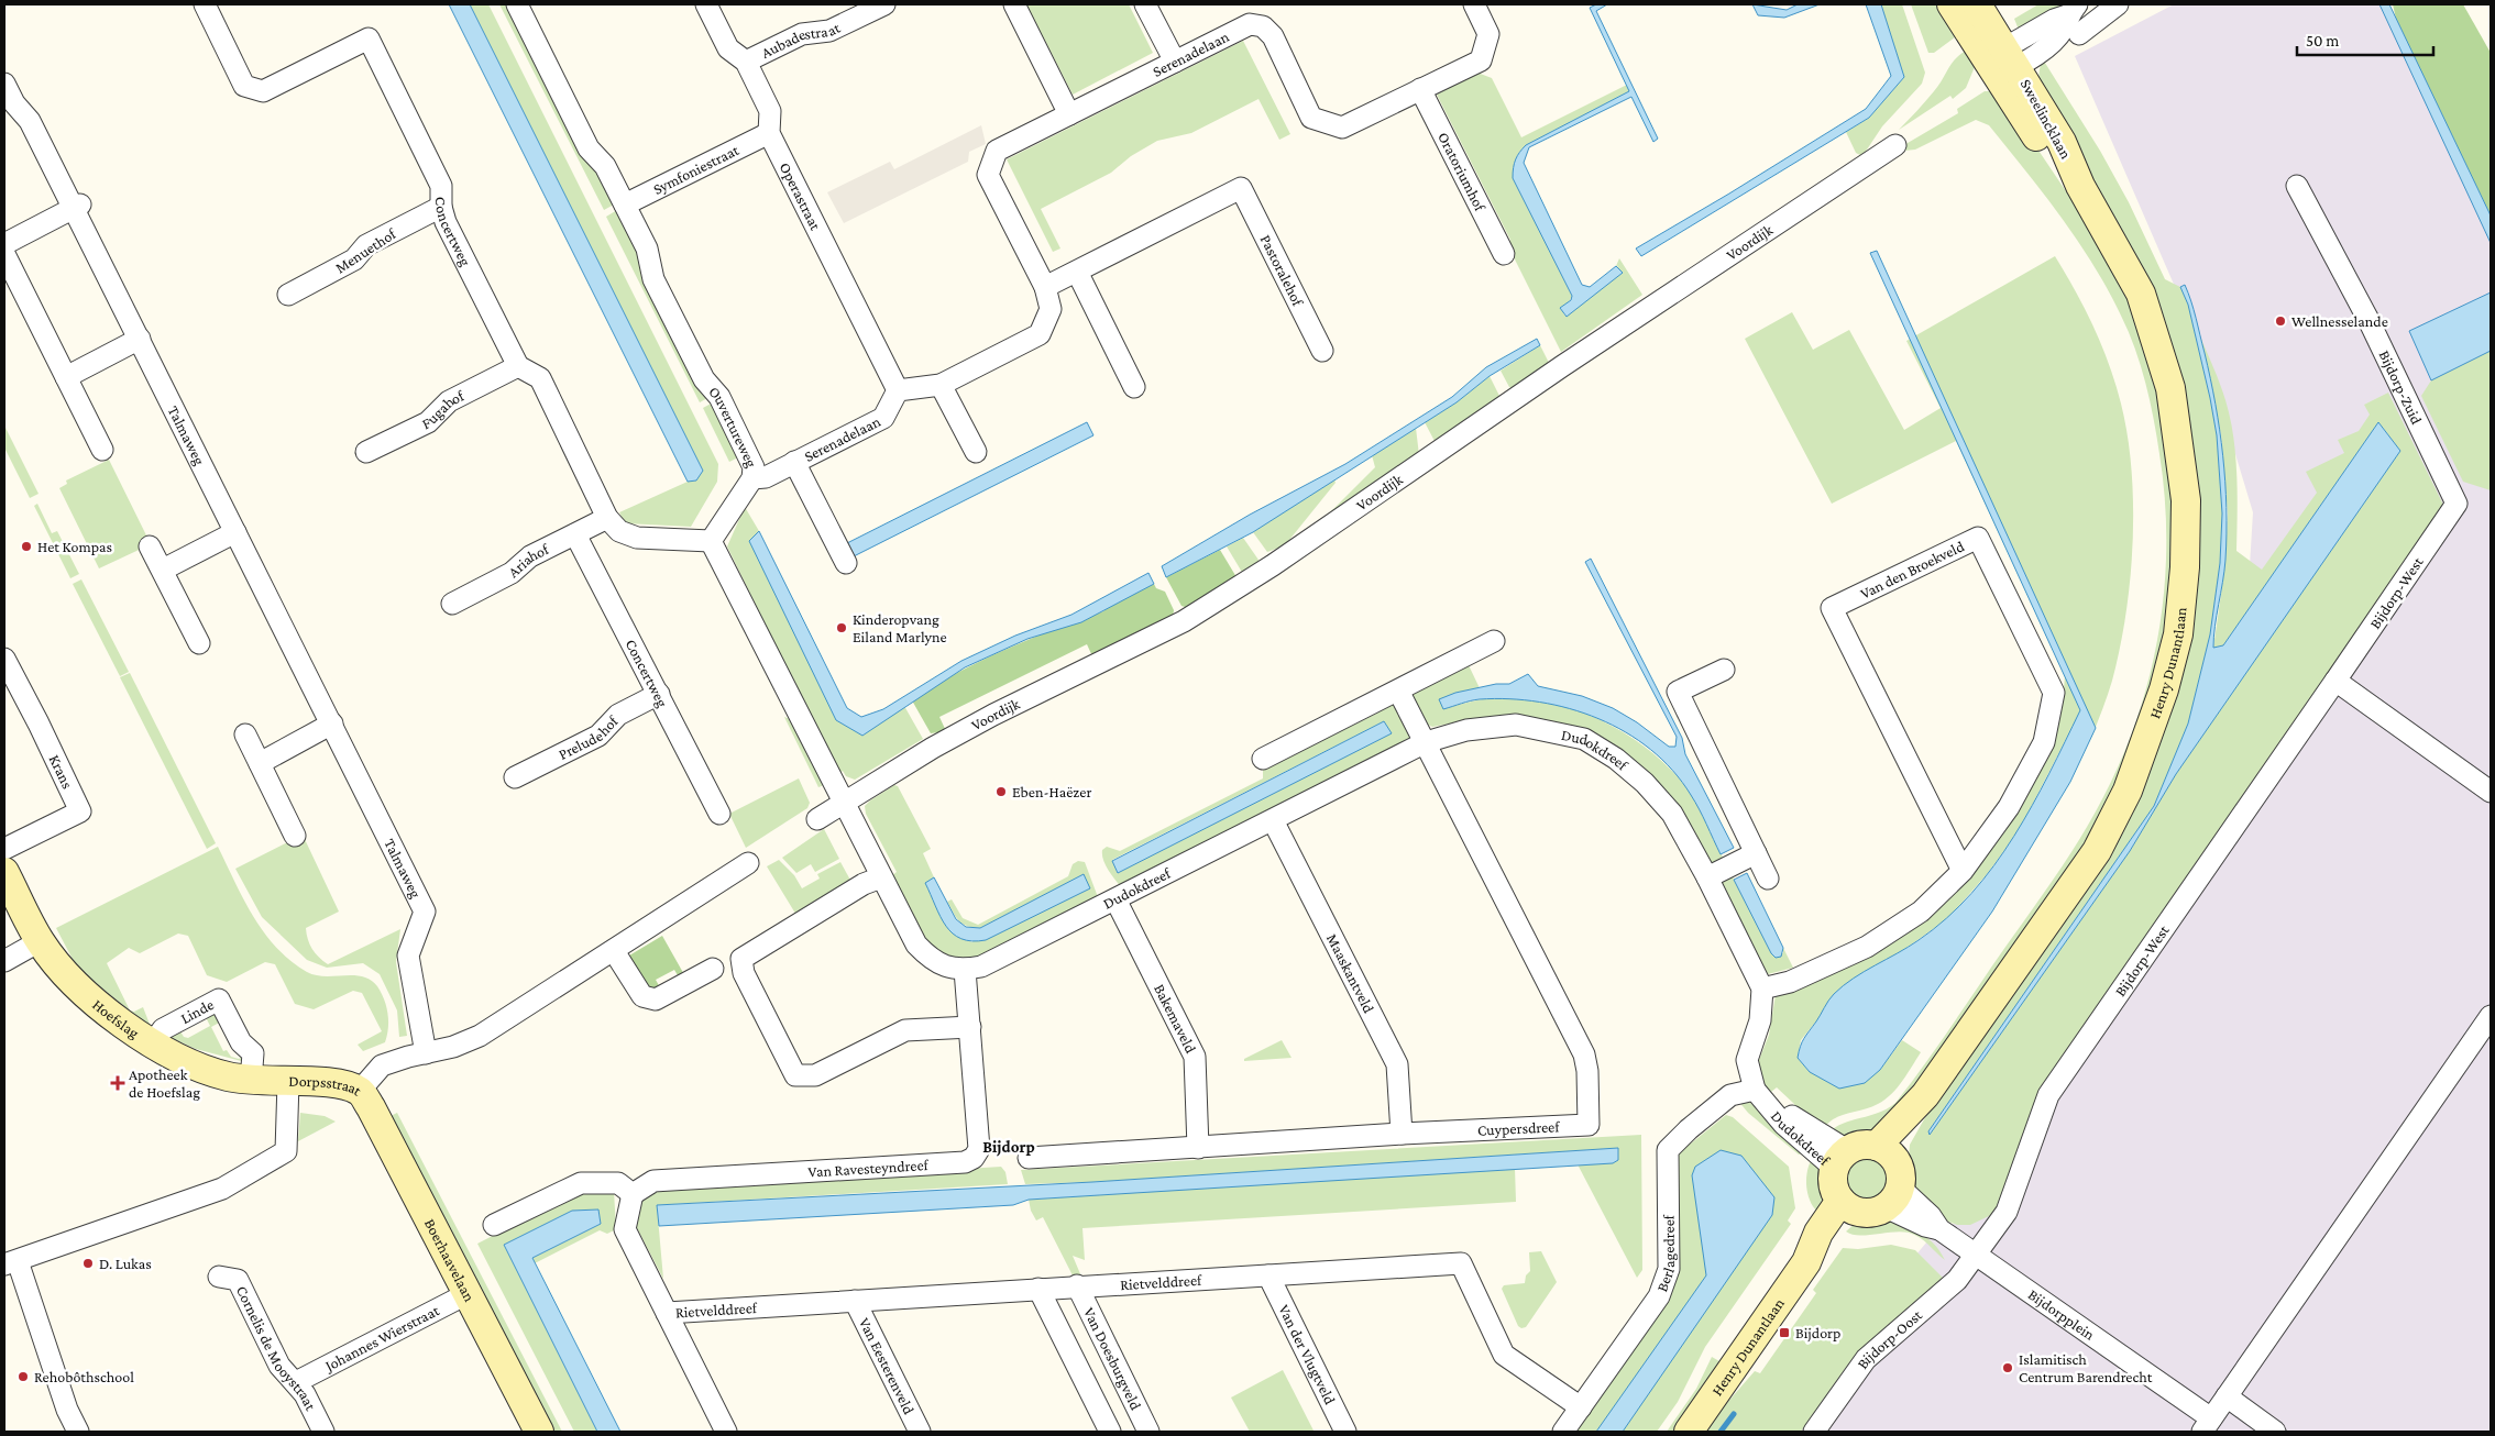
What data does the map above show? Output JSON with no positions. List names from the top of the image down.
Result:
{
  "streets": {
    "main road": [
      "Sweelincklaan",
      "Henry Dunantlaan",
      "Hoefslag",
      "Dorpsstraat",
      "Boerhaavelaan"
    ],
    "street": [
      "Aubadestraat",
      "Serenadelaan",
      "Symfoniestraat",
      "Oratoriumhof",
      "Operastraat",
      "Concertweg",
      "Voordijk",
      "Menuethof",
      "Pastoralehof",
      "Bijdorp-Zuid",
      "Fugahof",
      "Ouvertureweg",
      "Talmaweg",
      "Ariahof",
      "Van den Broekveld",
      "Bijdorp-West",
      "Preludehof",
      "Dudokdreef",
      "Krans",
      "Maaskantveld",
      "Linde",
      "Bakemaveld",
      "Cuypersdreef",
      "Van Ravesteyndreef",
      "Berlagedreef",
      "Rietvelddreef",
      "Bijdorpplein",
      "Johannes Wierstraat",
      "Bijdorp-Oost",
      "Cornelis de Mooystraat",
      "Van der Vlugtveld",
      "Van Doesburgveld",
      "Van Eesterenveld"
    ]
  },
  "crossings": [
    ["Aubadestraat", "Operastraat"],
    ["Serenadelaan", "Oratoriumhof"],
    ["Serenadelaan", "Operastraat"],
    ["Serenadelaan", "Ouvertureweg"],
    ["Sweelincklaan", "Henry Dunantlaan"],
    ["Symfoniestraat", "Operastraat"],
    ["Symfoniestraat", "Ouvertureweg"],
    ["Concertweg", "Menuethof"],
    ["Concertweg", "Fugahof"],
    ["Concertweg", "Ariahof"],
    ["Concertweg", "Preludehof"],
    ["Bijdorp-Zuid", "Bijdorp-West"],
    ["Talmaweg", "Dorpsstraat"],
    ["Van den Broekveld", "Dudokdreef"],
    ["Bijdorp-West", "Bijdorpplein"],
    ["Bijdorp-West", "Bijdorp-Oost"],
    ["Henry Dunantlaan", "Bijdorpplein"],
    ["Dudokdreef", "Maaskantveld"],
    ["Dudokdreef", "Bakemaveld"],
    ["Dudokdreef", "Cuypersdreef"],
    ["Dudokdreef", "Van Ravesteyndreef"],
    ["Dudokdreef", "Berlagedreef"],
    ["Maaskantveld", "Cuypersdreef"],
    ["Linde", "Hoefslag"],
    ["Hoefslag", "Dorpsstraat"],
    ["Bakemaveld", "Cuypersdreef"],
    ["Dorpsstraat", "Boerhaavelaan"],
    ["Berlagedreef", "Rietvelddreef"],
    ["Boerhaavelaan", "Johannes Wierstraat"],
    ["Rietvelddreef", "Van der Vlugtveld"],
    ["Rietvelddreef", "Van Doesburgveld"],
    ["Rietvelddreef", "Van Eesterenveld"],
    ["Bijdorpplein", "Bijdorp-Oost"],
    ["Johannes Wierstraat", "Cornelis de Mooystraat"]
  ],
  "districts": ["Bijdorp"],
  "places": {
    "other": [
      "Wellnesselande",
      "Het Kompas",
      "Kinderopvang Eiland Marlyne",
      "Eben-Haëzer",
      "D. Lukas",
      "Islamitisch Centrum Barendrecht",
      "Rehobôthschool"
    ],
    "health": ["Apotheek de Hoefslag"],
    "transit": ["Bijdorp"]
  },
  "scale_bar": "50 m"
}
